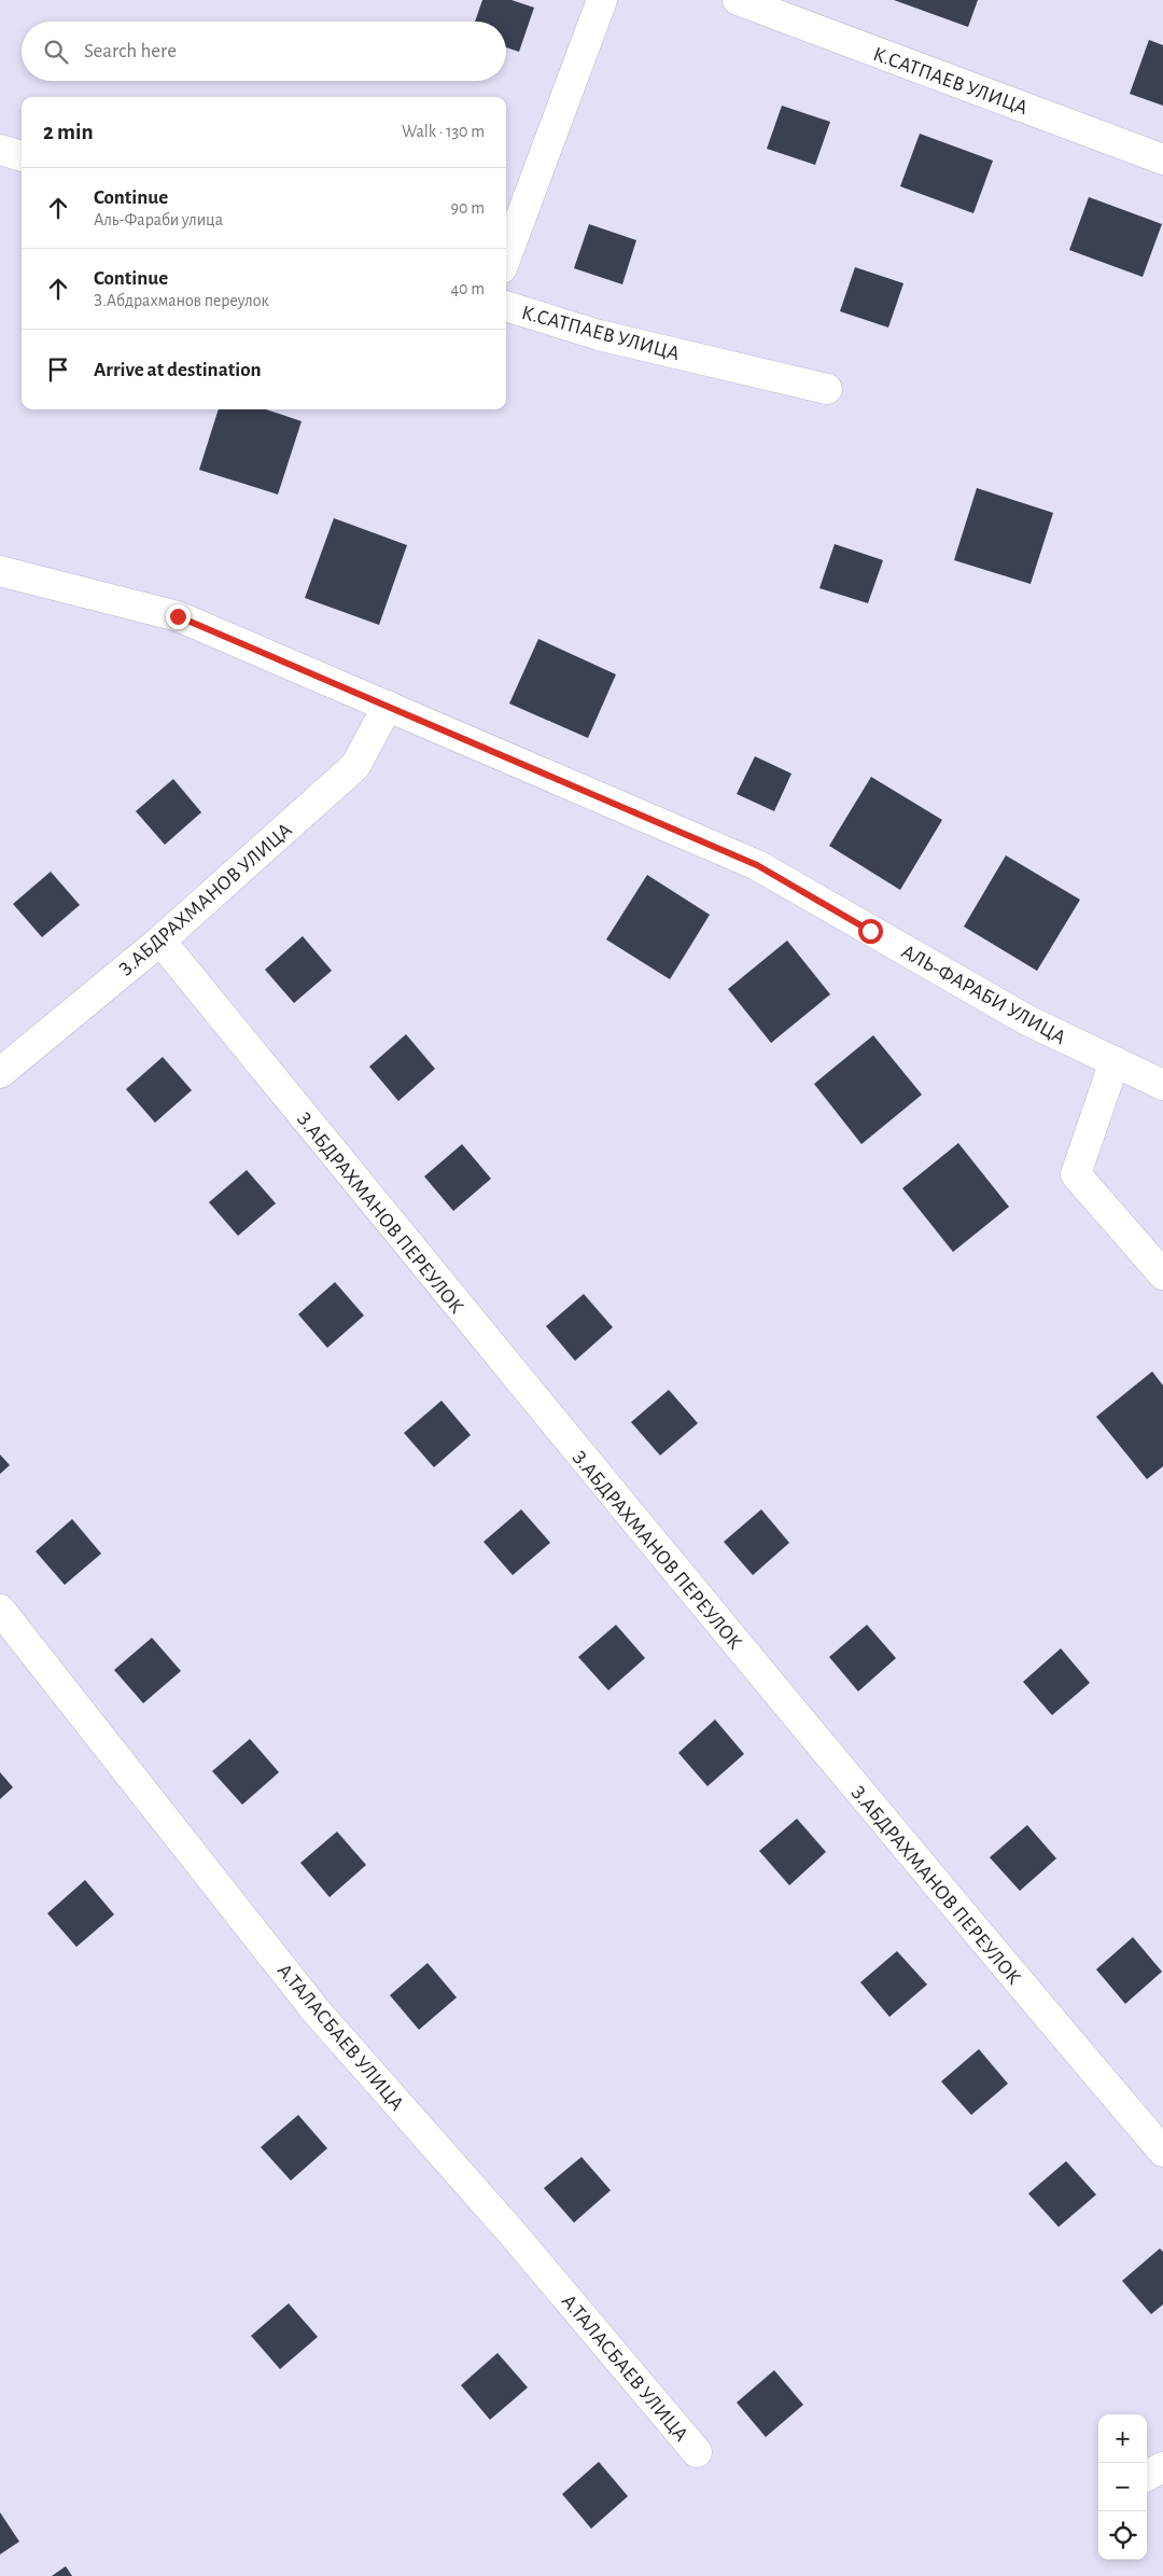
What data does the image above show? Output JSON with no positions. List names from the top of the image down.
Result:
{
  "streets": {
    "street": [
      "К.САТПАЕВ УЛИЦА",
      "З.АБДРАХМАНОВ УЛИЦА",
      "АЛЬ-ФАРАБИ УЛИЦА",
      "З.АБДРАХМАНОВ ПЕРЕУЛОК",
      "А.ТАЛАСБАЕВ УЛИЦА"
    ]
  },
  "crossings": [
    ["З.АБДРАХМАНОВ УЛИЦА", "АЛЬ-ФАРАБИ УЛИЦА"],
    ["З.АБДРАХМАНОВ УЛИЦА", "З.АБДРАХМАНОВ ПЕРЕУЛОК"]
  ],
  "page": {
    "search": "Search here",
    "heading": ["2 min", "Walk · 130 m"],
    "list": [
      ["Continue", "Аль-Фараби улица", "90 m"],
      ["Continue", "З.Абдрахманов переулок", "40 m"],
      "Arrive at destination"
    ],
    "map_buttons": ["+", "−"]
  }
}
